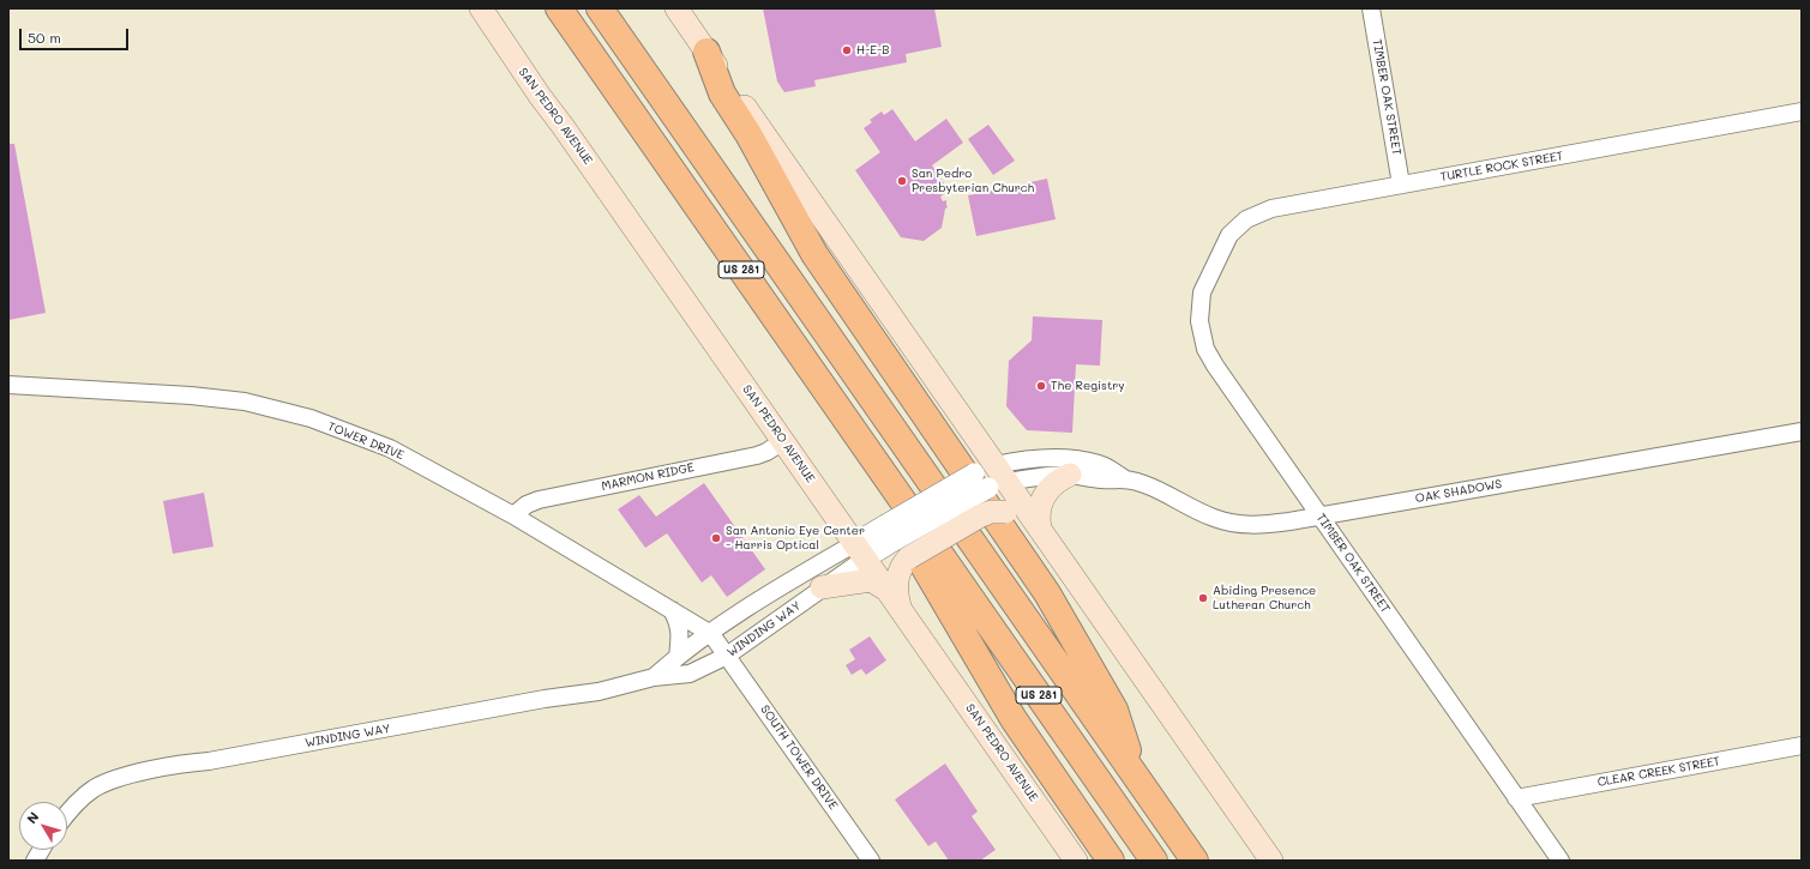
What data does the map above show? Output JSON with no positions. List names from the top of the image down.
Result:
{
  "streets": {
    "highway": ["US 281"],
    "main road": ["SAN PEDRO AVENUE"],
    "street": [
      "TIMBER OAK STREET",
      "TURTLE ROCK STREET",
      "TOWER DRIVE",
      "MARMON RIDGE",
      "OAK SHADOWS",
      "WINDING WAY",
      "SOUTH TOWER DRIVE",
      "CLEAR CREEK STREET"
    ]
  },
  "crossings": [
    ["TIMBER OAK STREET", "TURTLE ROCK STREET"],
    ["TIMBER OAK STREET", "OAK SHADOWS"],
    ["TIMBER OAK STREET", "CLEAR CREEK STREET"],
    ["SAN PEDRO AVENUE", "MARMON RIDGE"],
    ["SAN PEDRO AVENUE", "WINDING WAY"],
    ["TOWER DRIVE", "MARMON RIDGE"],
    ["TOWER DRIVE", "WINDING WAY"],
    ["TOWER DRIVE", "SOUTH TOWER DRIVE"],
    ["WINDING WAY", "SOUTH TOWER DRIVE"]
  ],
  "places": [
    "H-E-B",
    "San Pedro Presbyterian Church",
    "The Registry",
    "San Antonio Eye Center - Harris Optical",
    "Abiding Presence Lutheran Church"
  ],
  "scale_bar": "50 m",
  "north": "top left"
}
